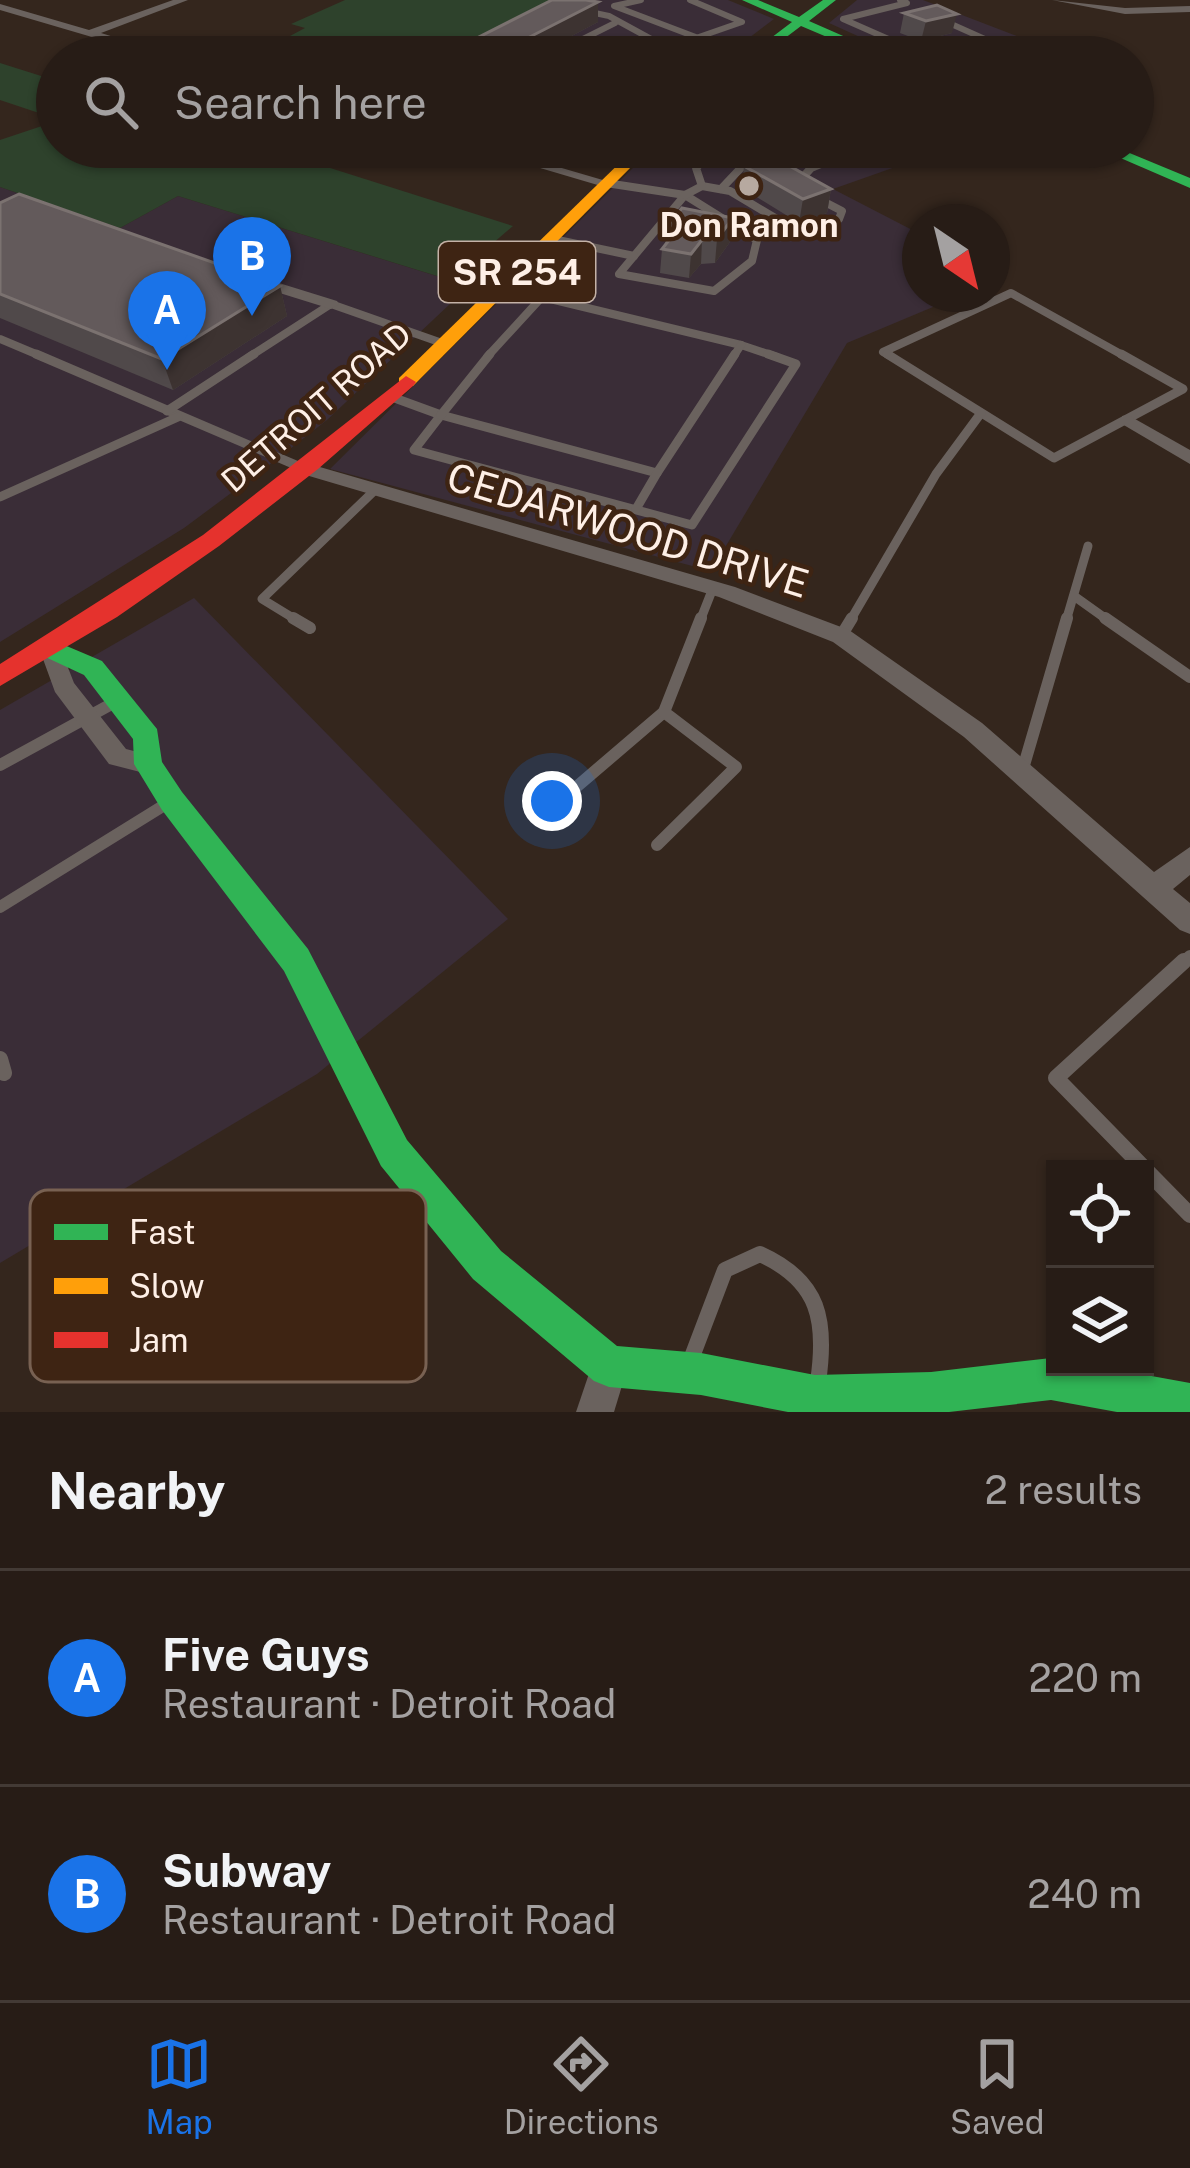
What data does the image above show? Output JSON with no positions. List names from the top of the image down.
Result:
{
  "streets": {
    "main road": ["SR 254", "DETROIT ROAD"],
    "street": ["CEDARWOOD DRIVE"]
  },
  "crossings": [
    ["DETROIT ROAD", "CEDARWOOD DRIVE"]
  ],
  "places": ["Don Ramon"],
  "legend": ["Fast", "Slow", "Jam"],
  "north": "bottom right",
  "page": {
    "search": "Search here",
    "pins": ["B", "A"],
    "heading": ["Nearby", "2 results"],
    "list": [
      {
        "mark": "A",
        "name": "Five Guys",
        "note": "Restaurant · Detroit Road",
        "value": "220 m"
      },
      {
        "mark": "B",
        "name": "Subway",
        "note": "Restaurant · Detroit Road",
        "value": "240 m"
      }
    ],
    "nav": ["Map", "Directions", "Saved"]
  }
}
